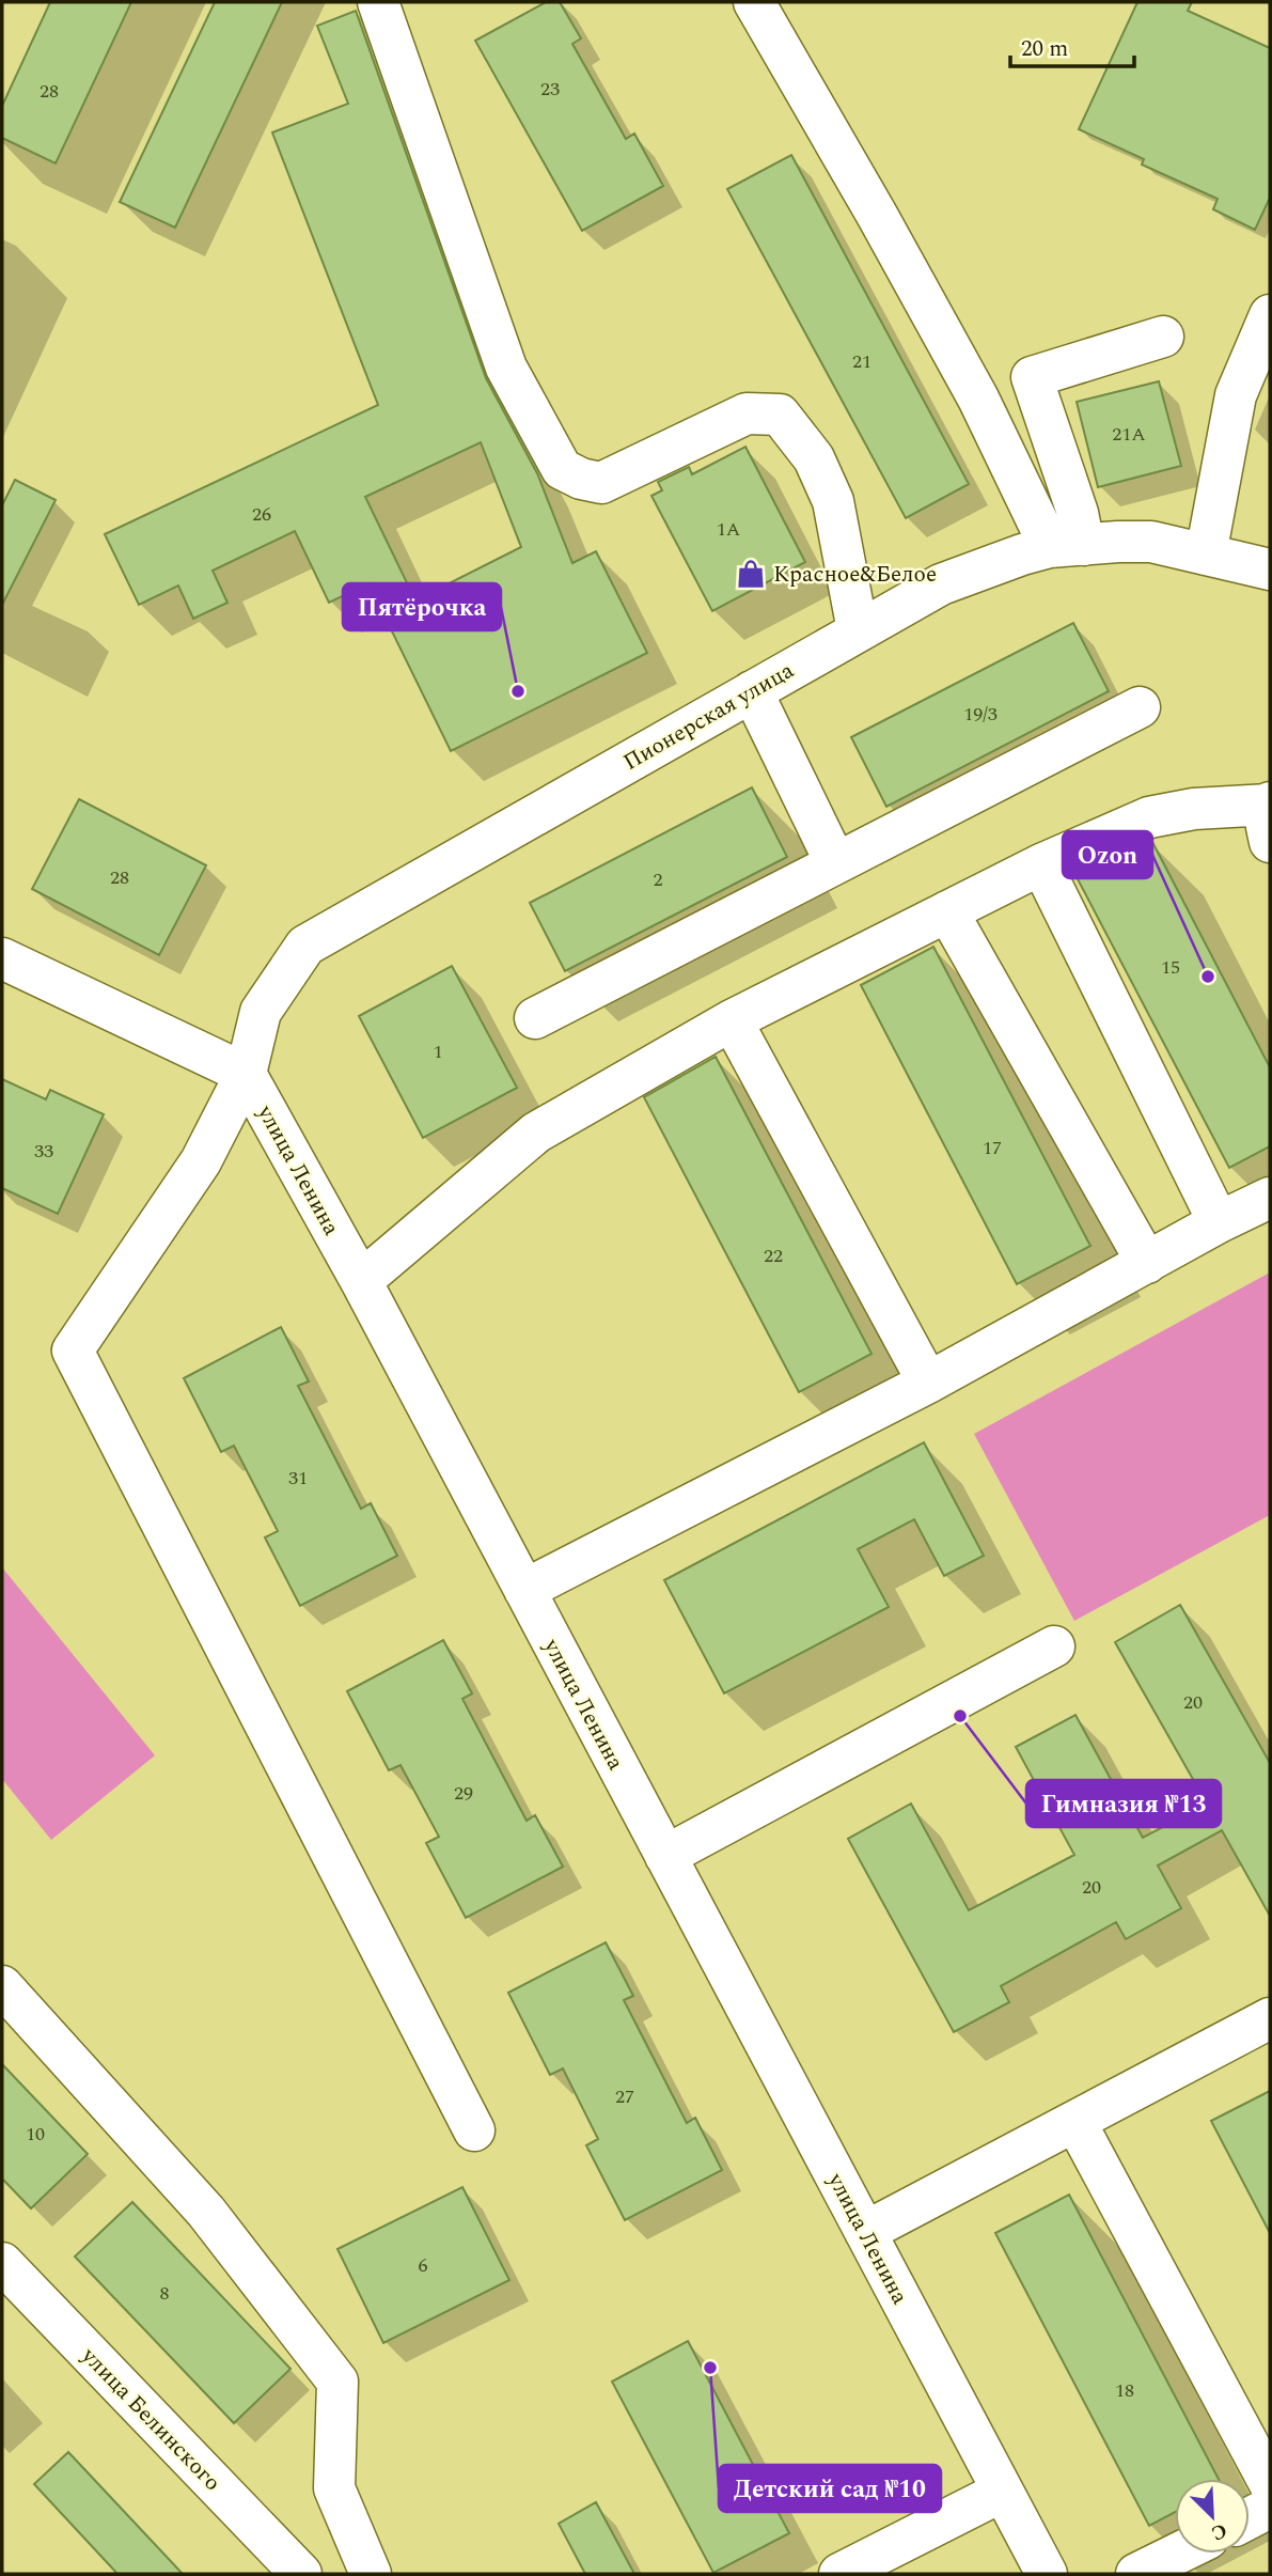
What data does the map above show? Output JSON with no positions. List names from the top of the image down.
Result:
{
  "streets": {
    "street": ["Пионерская улица", "улица Ленина", "улица Белинского"]
  },
  "crossings": [
    ["Пионерская улица", "улица Ленина"]
  ],
  "places": {
    "shop": ["Красное&Белое"],
    "other": [
      "Пятёрочка",
      "Ozon",
      "Гимназия №13",
      "Детский сад №10"
    ]
  },
  "house_numbers": [
    "23",
    "28",
    "21",
    "21А",
    "26",
    "1А",
    "19/3",
    "28",
    "2",
    "15",
    "1",
    "17",
    "33",
    "22",
    "31",
    "20",
    "29",
    "20",
    "27",
    "10",
    "6",
    "8",
    "18"
  ],
  "scale_bar": "20 m",
  "north": "bottom right"
}
